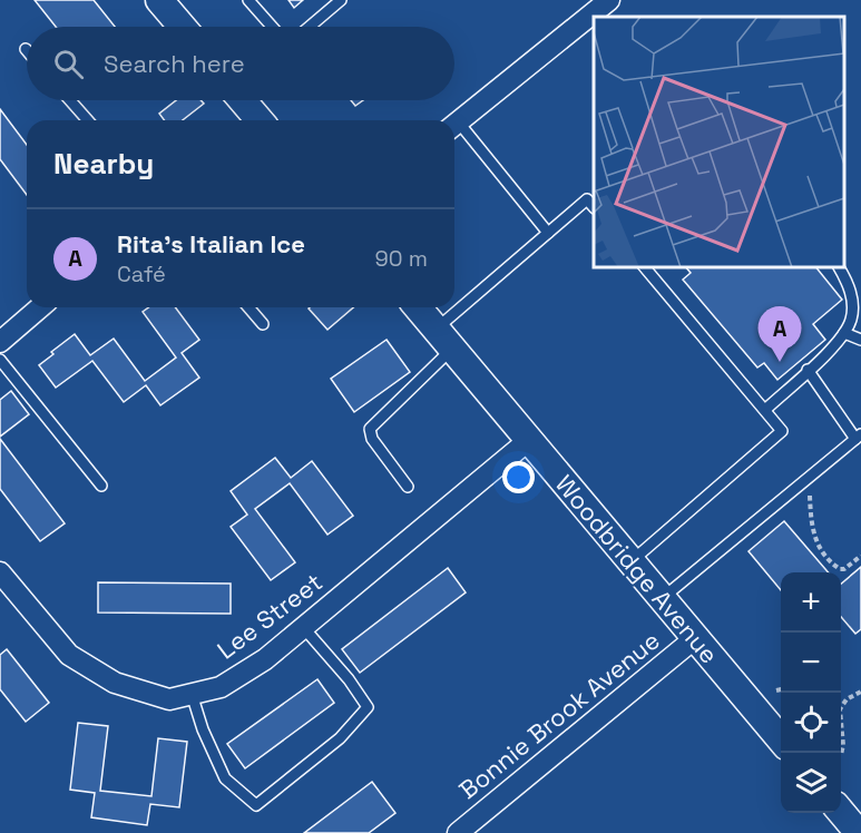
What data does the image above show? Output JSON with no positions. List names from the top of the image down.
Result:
{
  "streets": {
    "main road": ["Woodbridge Avenue"],
    "street": ["Lee Street", "Bonnie Brook Avenue"]
  },
  "crossings": [
    ["Woodbridge Avenue", "Lee Street"],
    ["Woodbridge Avenue", "Bonnie Brook Avenue"]
  ],
  "page": {
    "search": "Search here",
    "heading": "Nearby",
    "list": [
      {
        "mark": "A",
        "name": "Rita's Italian Ice",
        "note": "Café",
        "value": "90 m"
      }
    ],
    "pins": "A",
    "map_buttons": ["+", "−"]
  }
}
